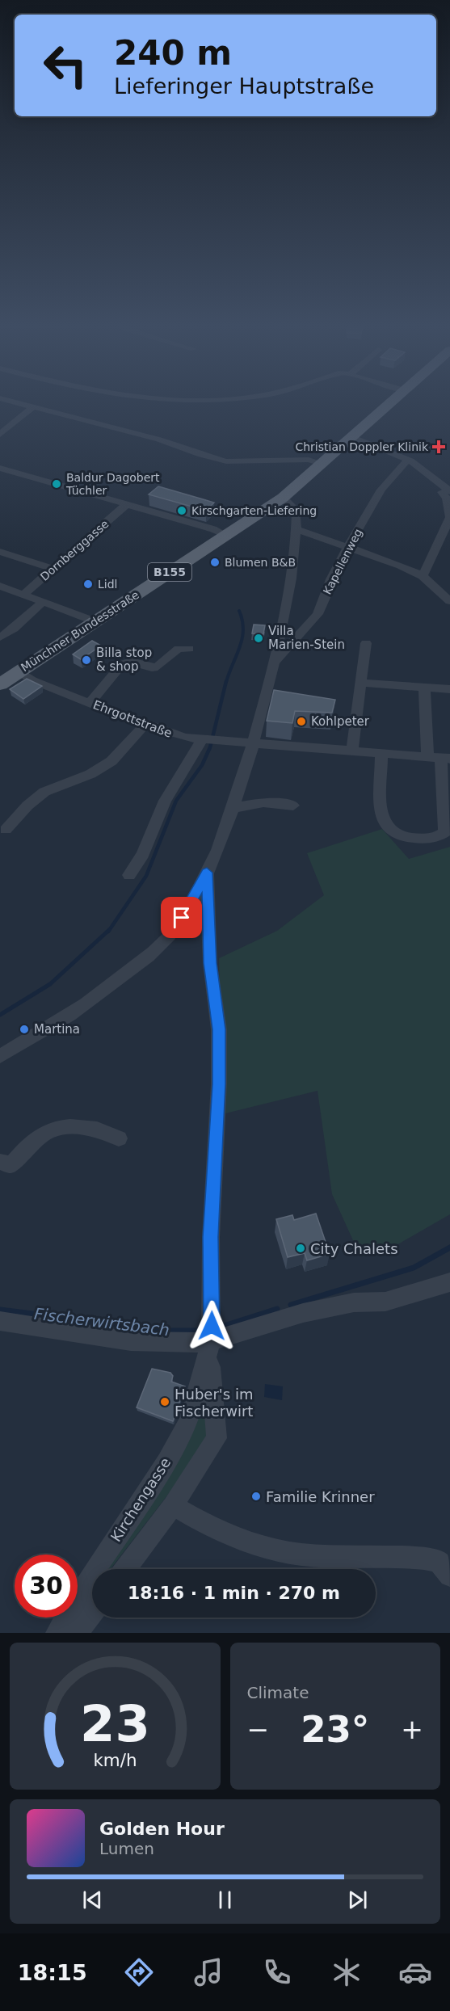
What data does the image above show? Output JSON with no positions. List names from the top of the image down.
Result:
{
  "streets": {
    "main road": ["B155", "Münchner Bundesstraße"],
    "street": [
      "Dornberggasse",
      "Kapellenweg",
      "Ehrgottstraße",
      "Kirchengasse"
    ]
  },
  "crossings": [
    ["Dornberggasse", "Münchner Bundesstraße"],
    ["B155", "Münchner Bundesstraße"],
    ["Münchner Bundesstraße", "Ehrgottstraße"]
  ],
  "water": ["Fischerwirtsbach"],
  "places": {
    "health": ["Christian Doppler Klinik"],
    "other": [
      "Baldur Dagobert Tüchler",
      "Kirschgarten-Liefering",
      "Blumen B&B",
      "Lidl",
      "Villa Marien-Stein",
      "Billa stop & shop",
      "Kohlpeter",
      "Martina",
      "City Chalets",
      "Huber's im Fischerwirt",
      "Familie Krinner"
    ]
  },
  "page": {
    "turn": ["240 m", "Lieferinger Hauptstraße"],
    "limit": "30",
    "trip": "18:16 · 1 min · 270 m",
    "tile": "Climate",
    "heat": ["−", "23°", "+"],
    "song": ["Golden Hour", "Lumen"],
    "tabs": "18:15",
    "gauge": ["23", "km/h"]
  }
}
